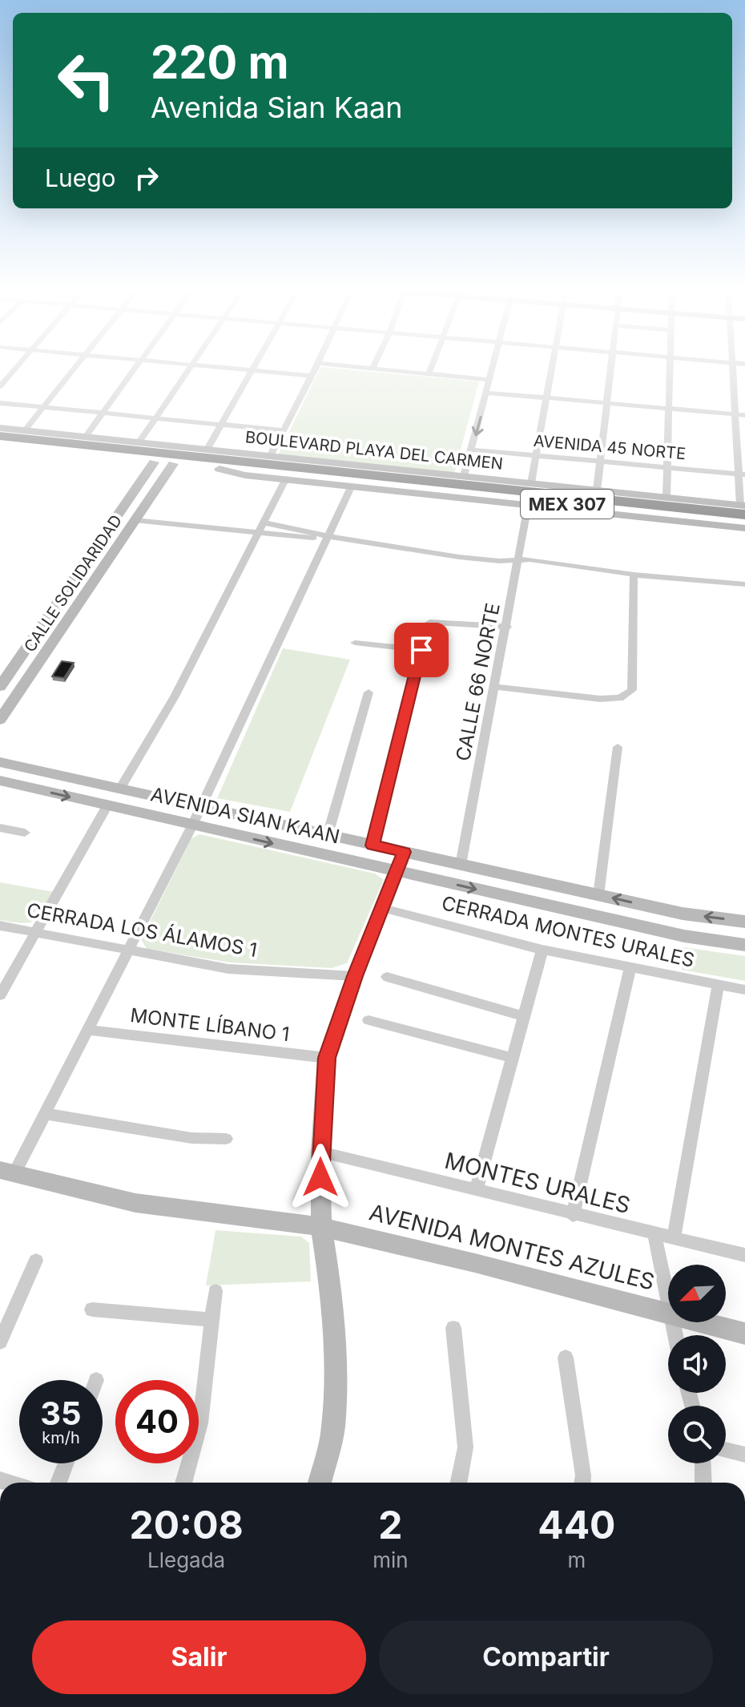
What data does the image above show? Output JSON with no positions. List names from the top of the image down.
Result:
{
  "streets": {
    "highway": ["MEX 307"],
    "main road": [
      "BOULEVARD PLAYA DEL CARMEN",
      "CALLE SOLIDARIDAD",
      "AVENIDA SIAN KAAN",
      "AVENIDA MONTES AZULES"
    ],
    "street": [
      "AVENIDA 45 NORTE",
      "CALLE 66 NORTE",
      "CERRADA LOS ÁLAMOS 1",
      "CERRADA MONTES URALES",
      "MONTE LÍBANO 1",
      "MONTES URALES"
    ]
  },
  "crossings": [
    ["BOULEVARD PLAYA DEL CARMEN", "MEX 307"],
    ["BOULEVARD PLAYA DEL CARMEN", "CALLE 66 NORTE"],
    ["MEX 307", "CALLE SOLIDARIDAD"],
    ["CALLE 66 NORTE", "AVENIDA SIAN KAAN"]
  ],
  "north": "bottom left",
  "page": {
    "turn": ["220 m", "Avenida Sian Kaan"],
    "then": "Luego",
    "speed": "35 km/h",
    "limit": "40",
    "eta": [
      "20:08",
      "Llegada",
      "2",
      "min",
      "440",
      "m"
    ],
    "buttons": ["Salir", "Compartir"]
  }
}
